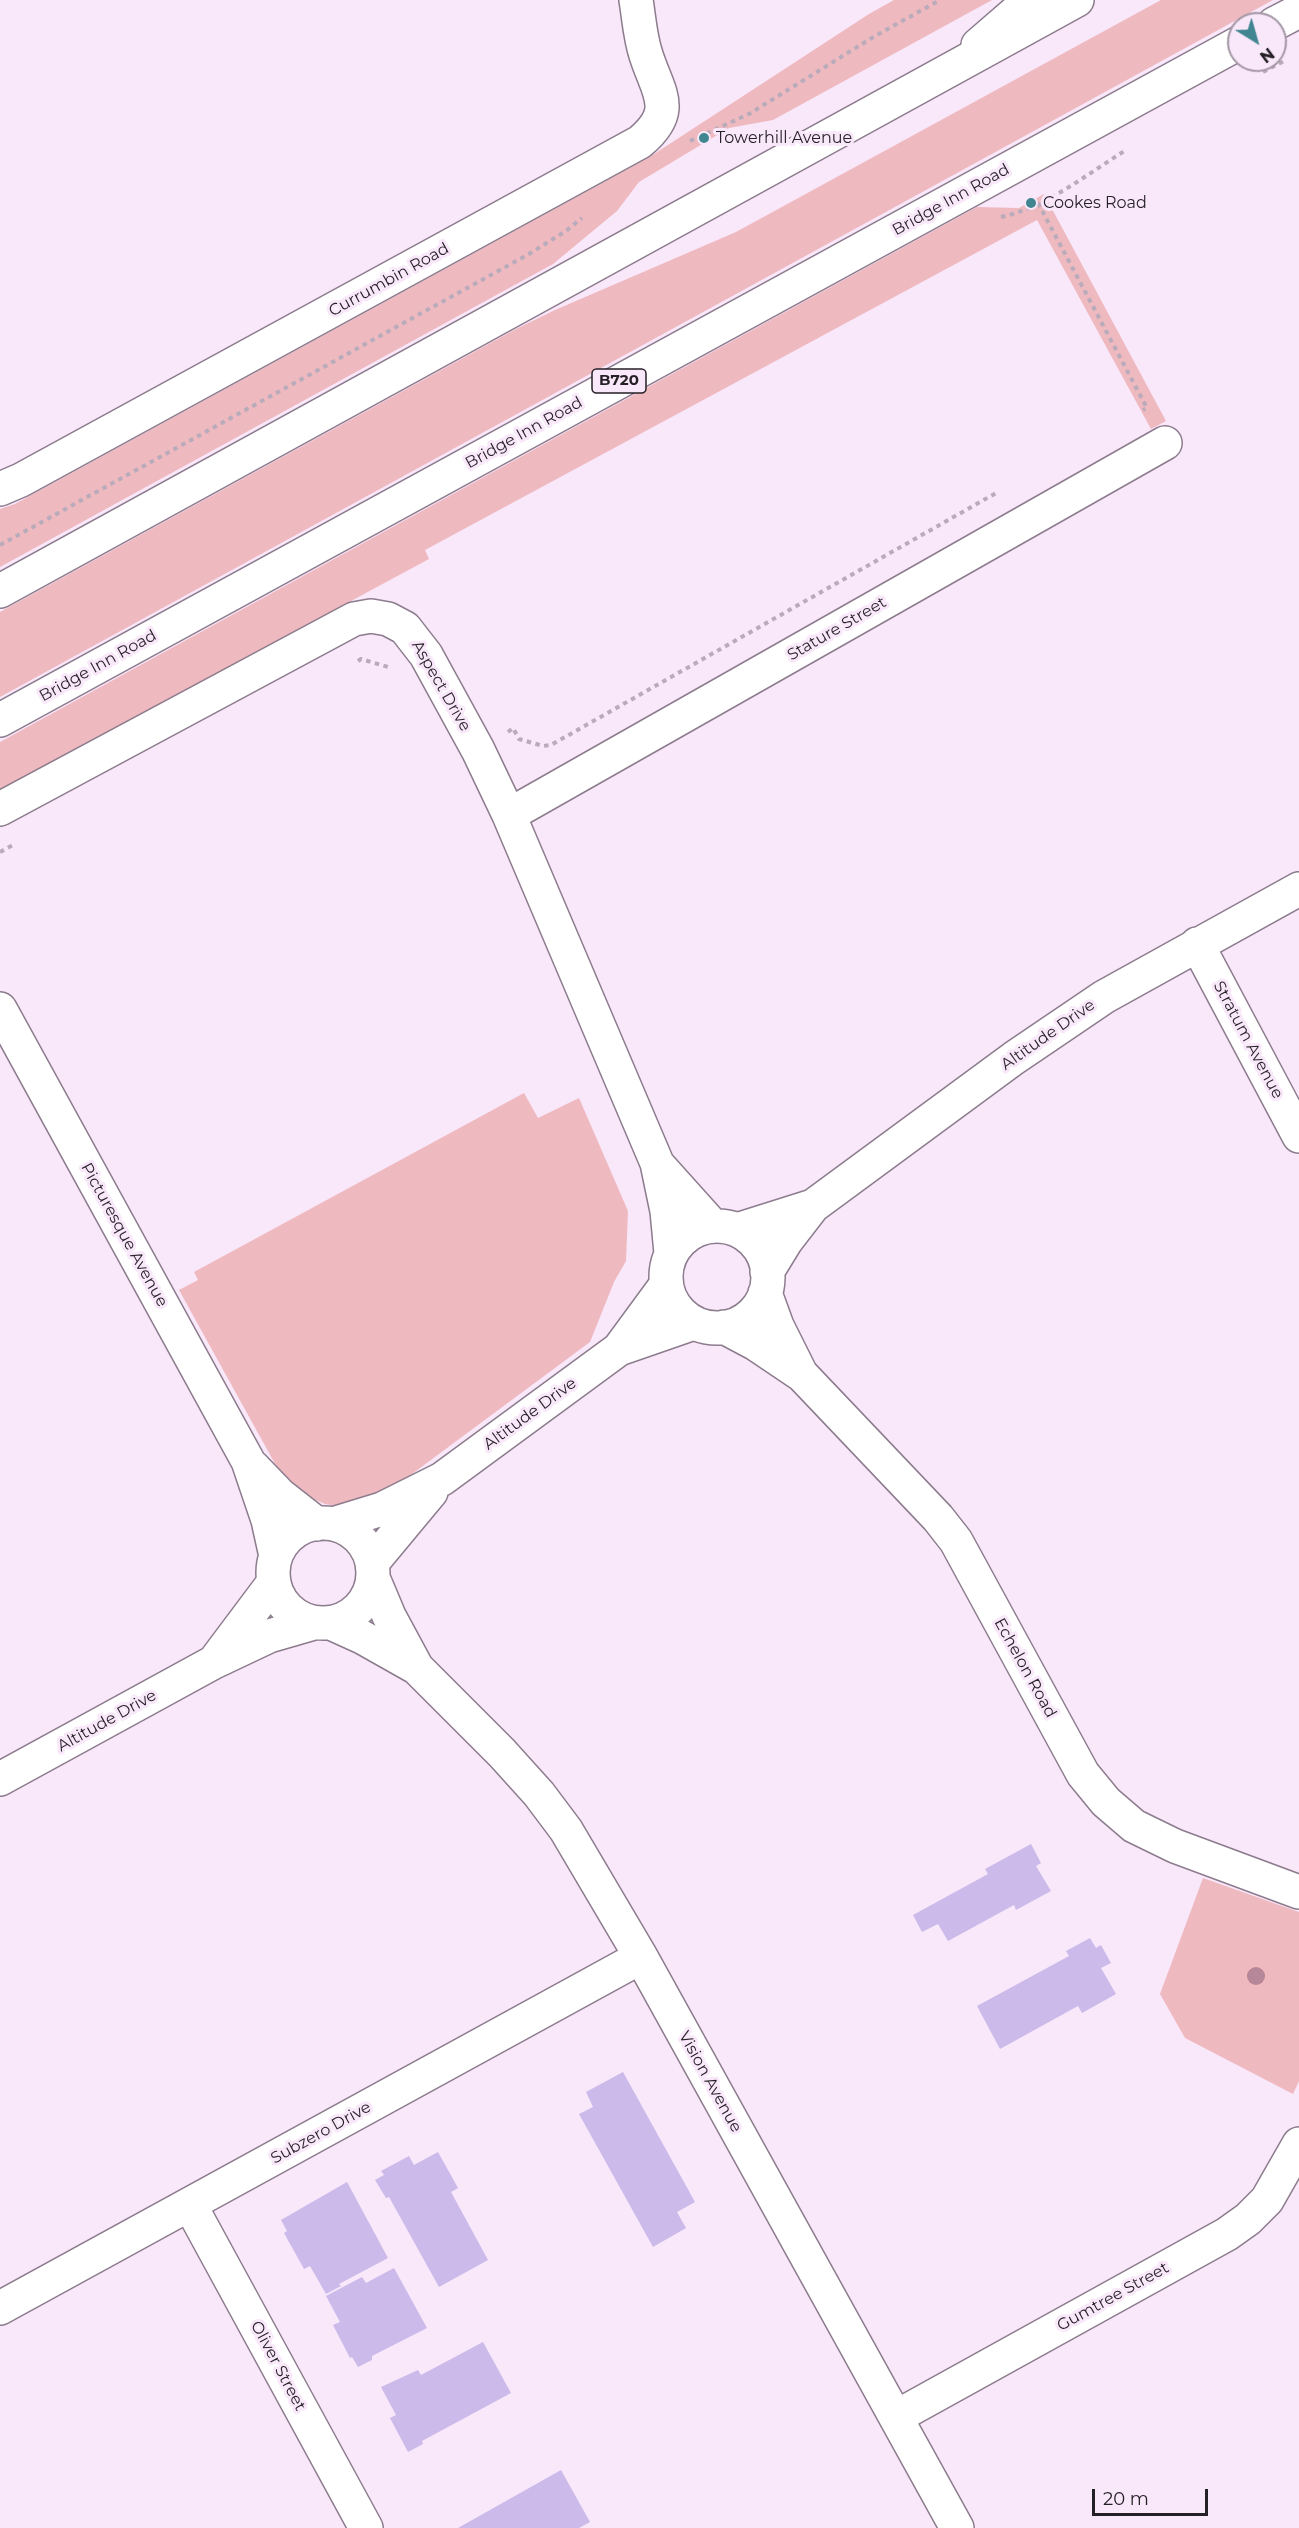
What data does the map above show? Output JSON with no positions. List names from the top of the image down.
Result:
{
  "streets": {
    "street": [
      "Bridge Inn Road",
      "Currumbin Road",
      "B720",
      "Stature Street",
      "Aspect Drive",
      "Altitude Drive",
      "Stratum Avenue",
      "Picturesque Avenue",
      "Echelon Road",
      "Vision Avenue",
      "Subzero Drive",
      "Gumtree Street",
      "Oliver Street"
    ]
  },
  "crossings": [
    ["Stature Street", "Aspect Drive"],
    ["Aspect Drive", "Altitude Drive"],
    ["Aspect Drive", "Echelon Road"],
    ["Altitude Drive", "Stratum Avenue"],
    ["Altitude Drive", "Picturesque Avenue"],
    ["Altitude Drive", "Echelon Road"],
    ["Altitude Drive", "Vision Avenue"],
    ["Picturesque Avenue", "Vision Avenue"],
    ["Vision Avenue", "Subzero Drive"],
    ["Vision Avenue", "Gumtree Street"],
    ["Subzero Drive", "Oliver Street"]
  ],
  "places": ["Towerhill Avenue", "Cookes Road"],
  "scale_bar": "20 m",
  "north": "bottom right"
}
